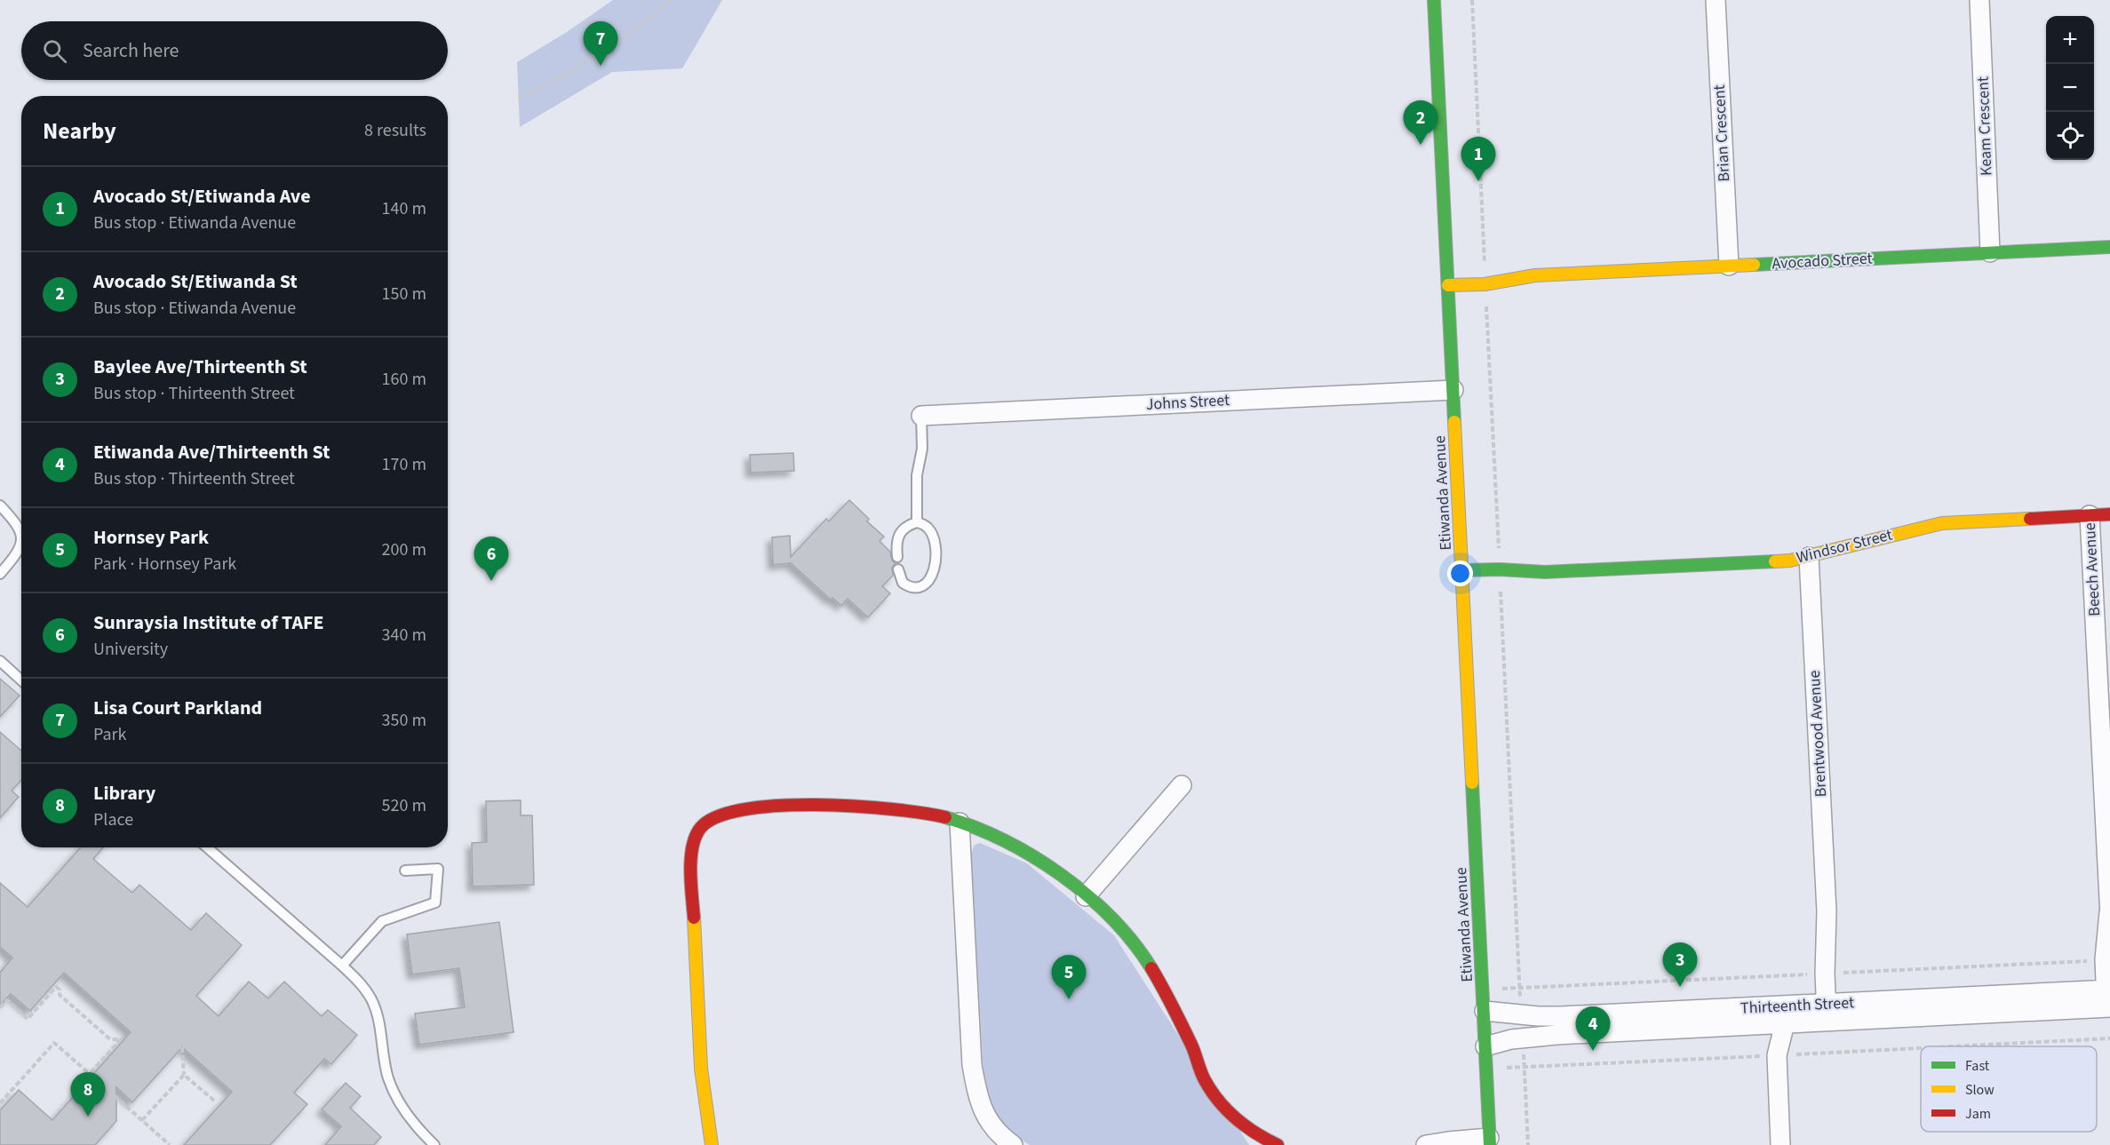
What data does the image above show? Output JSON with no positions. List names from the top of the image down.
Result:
{
  "streets": {
    "street": [
      "Keam Crescent",
      "Brian Crescent",
      "Avocado Street",
      "Johns Street",
      "Etiwanda Avenue",
      "Windsor Street",
      "Beech Avenue",
      "Brentwood Avenue",
      "Thirteenth Street"
    ]
  },
  "crossings": [
    ["Keam Crescent", "Avocado Street"],
    ["Brian Crescent", "Avocado Street"],
    ["Avocado Street", "Etiwanda Avenue"],
    ["Johns Street", "Etiwanda Avenue"],
    ["Etiwanda Avenue", "Windsor Street"],
    ["Etiwanda Avenue", "Thirteenth Street"],
    ["Windsor Street", "Beech Avenue"],
    ["Windsor Street", "Brentwood Avenue"],
    ["Beech Avenue", "Thirteenth Street"],
    ["Brentwood Avenue", "Thirteenth Street"]
  ],
  "legend": ["Fast", "Slow", "Jam"],
  "page": {
    "map_buttons": ["+", "−"],
    "pins": [
      "7",
      "2",
      "1",
      "6",
      "3",
      "5",
      "4",
      "8"
    ],
    "search": "Search here",
    "heading": ["Nearby", "8 results"],
    "list": [
      {
        "mark": "1",
        "name": "Avocado St/Etiwanda Ave",
        "note": "Bus stop · Etiwanda Avenue",
        "value": "140 m"
      },
      {
        "mark": "2",
        "name": "Avocado St/Etiwanda St",
        "note": "Bus stop · Etiwanda Avenue",
        "value": "150 m"
      },
      {
        "mark": "3",
        "name": "Baylee Ave/Thirteenth St",
        "note": "Bus stop · Thirteenth Street",
        "value": "160 m"
      },
      {
        "mark": "4",
        "name": "Etiwanda Ave/Thirteenth St",
        "note": "Bus stop · Thirteenth Street",
        "value": "170 m"
      },
      {
        "mark": "5",
        "name": "Hornsey Park",
        "note": "Park · Hornsey Park",
        "value": "200 m"
      },
      {
        "mark": "6",
        "name": "Sunraysia Institute of TAFE",
        "note": "University",
        "value": "340 m"
      },
      {
        "mark": "7",
        "name": "Lisa Court Parkland",
        "note": "Park",
        "value": "350 m"
      },
      {
        "mark": "8",
        "name": "Library",
        "note": "Place",
        "value": "520 m"
      }
    ]
  }
}
